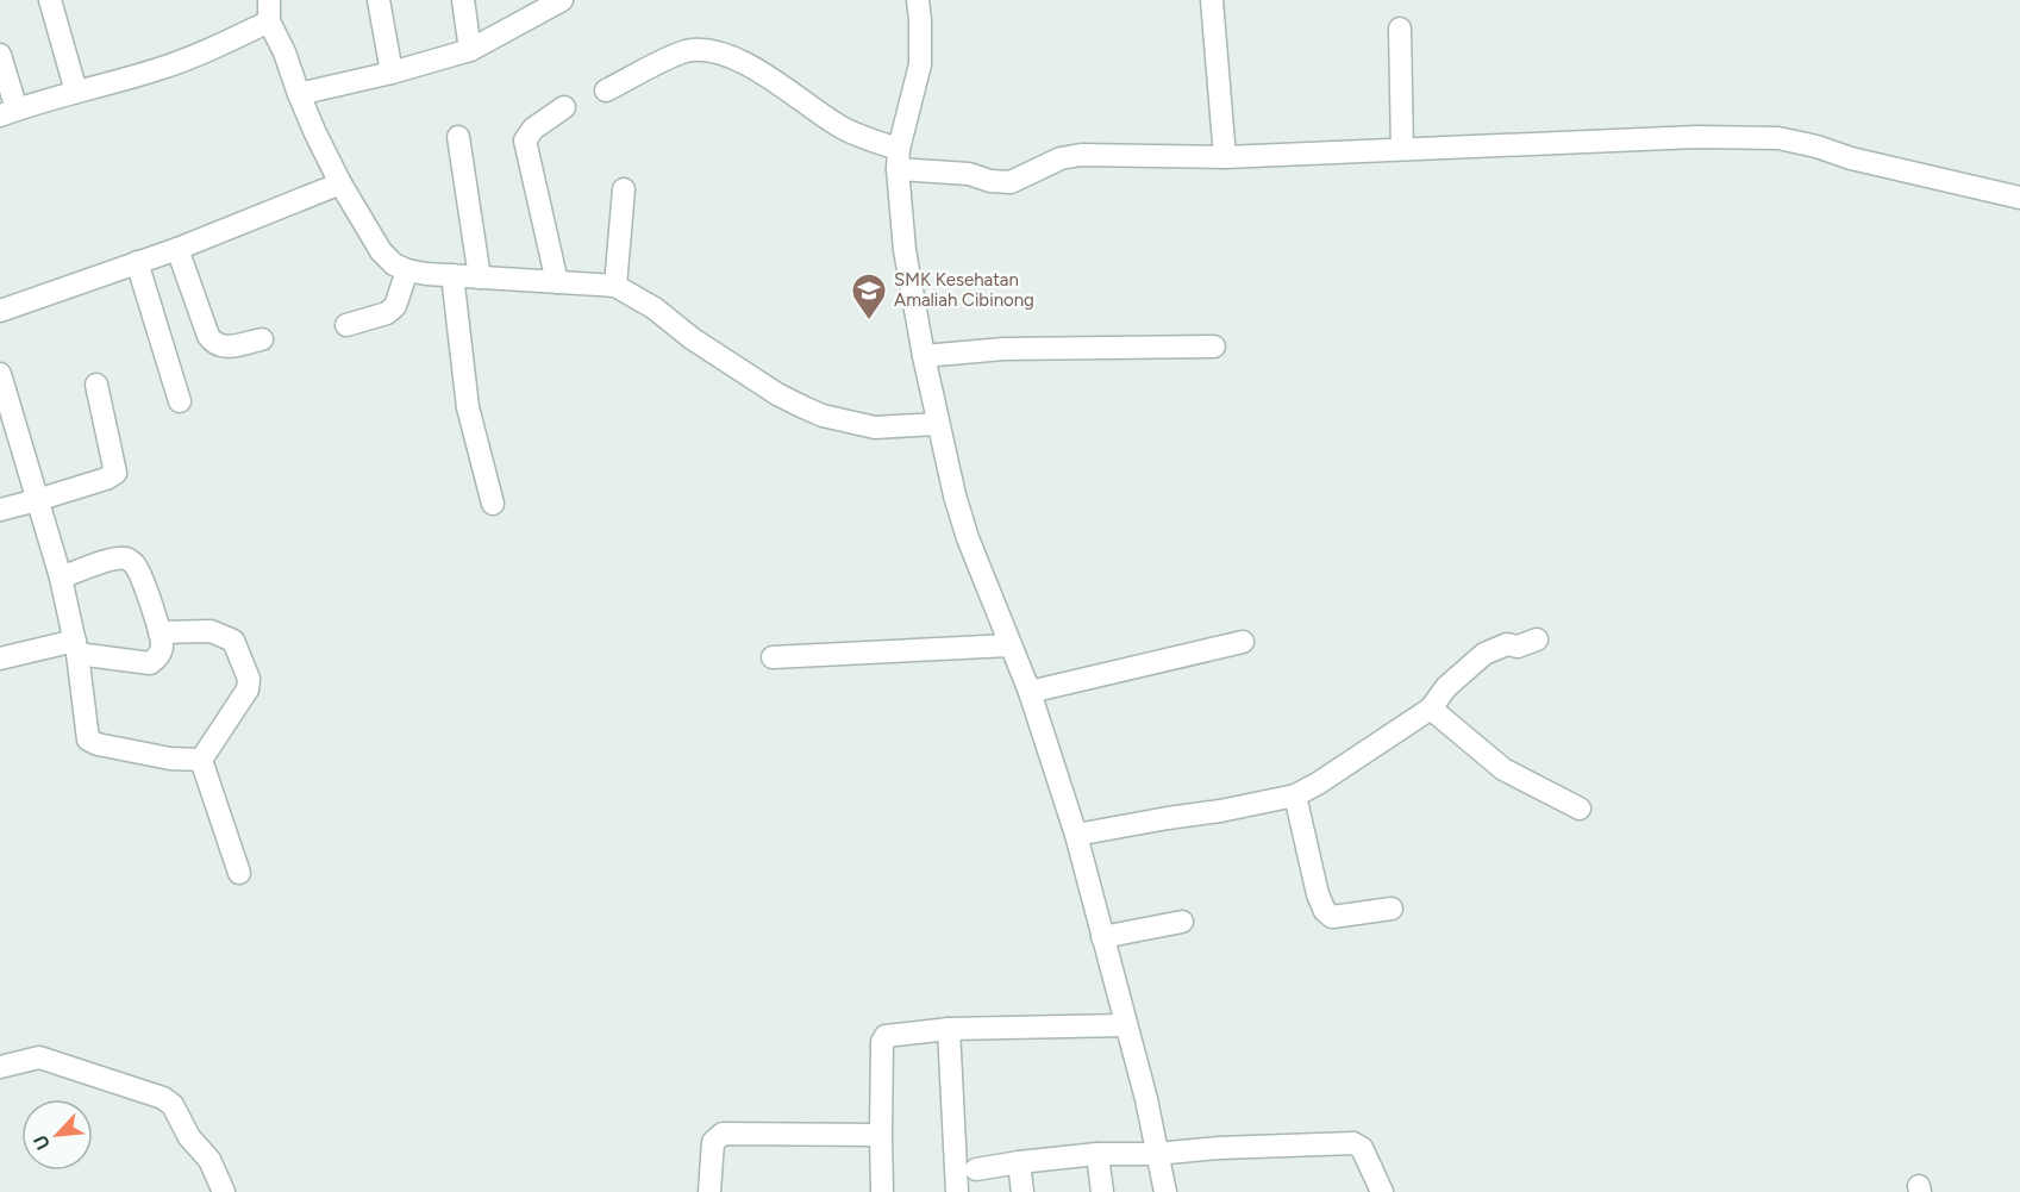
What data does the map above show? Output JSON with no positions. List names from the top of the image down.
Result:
{
  "places": {
    "school or university": ["SMK Kesehatan Amaliah Cibinong"]
  },
  "north": "bottom left"
}
